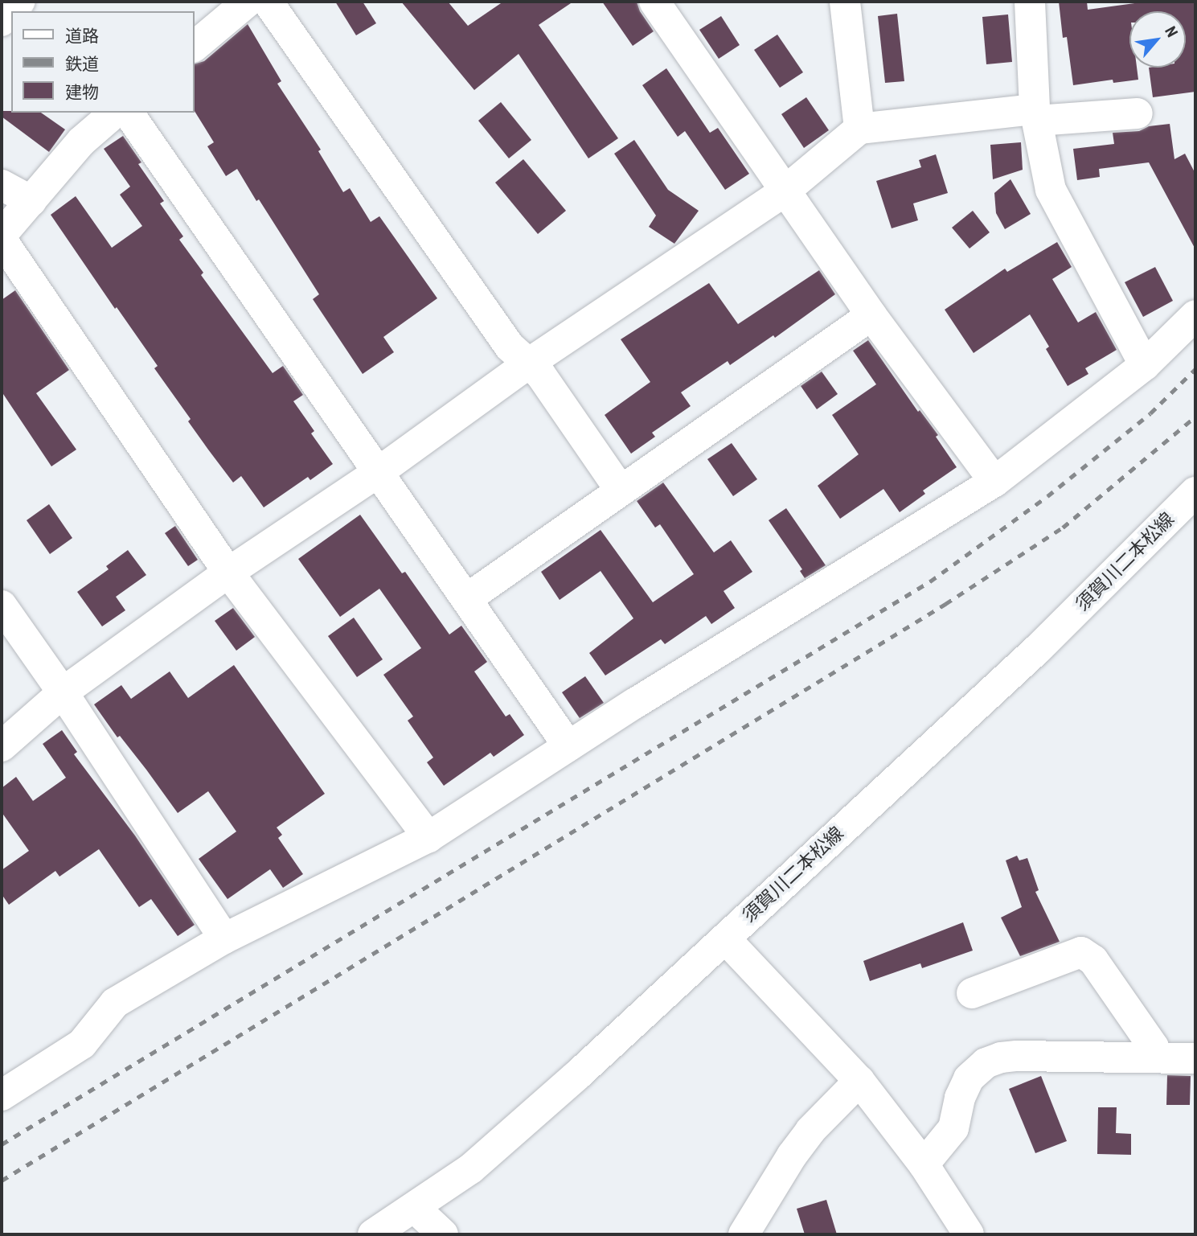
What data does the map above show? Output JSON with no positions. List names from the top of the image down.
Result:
{
  "streets": {
    "street": ["須賀川二本松線"]
  },
  "legend": ["道路", "鉄道", "建物"],
  "north": "top right"
}
